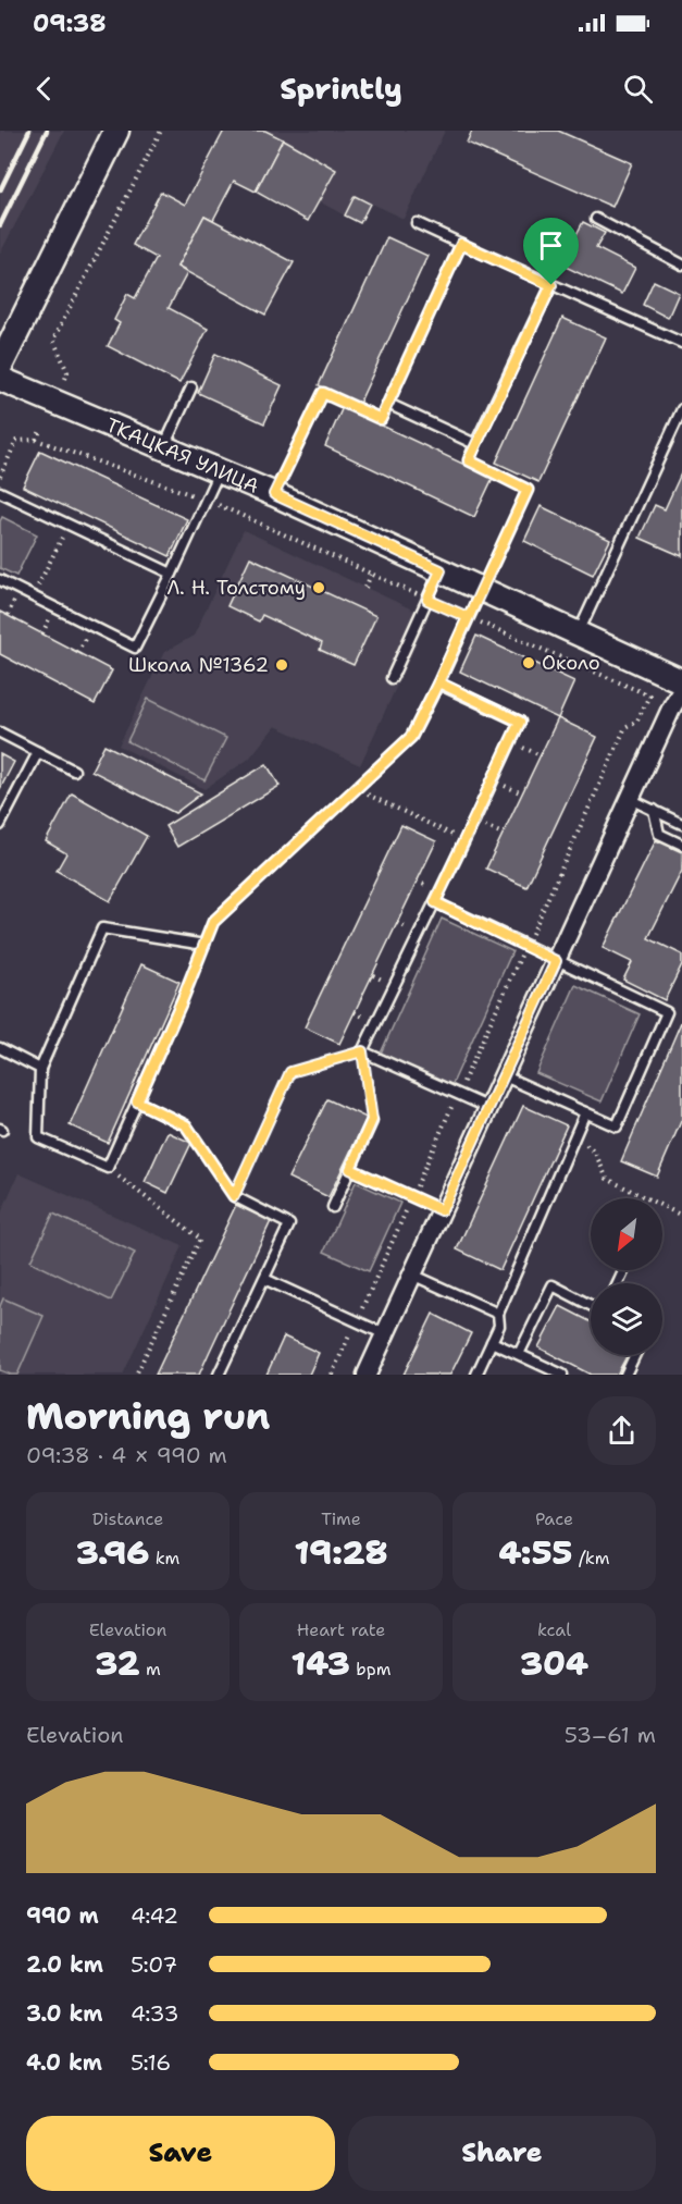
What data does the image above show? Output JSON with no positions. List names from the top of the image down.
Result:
{
  "streets": {
    "street": ["ТКАЦКАЯ УЛИЦА"]
  },
  "places": ["Л. Н. Толстому", "Около", "Школа №1362"],
  "north": "bottom left",
  "page": {
    "status": "09:38",
    "header": "Sprintly",
    "heading": ["Morning run", "09:38 · 4 × 990 m"],
    "stats": [
      ["Distance", "3.96 km"],
      ["Time", "19:28"],
      ["Pace", "4:55 /km"],
      ["Elevation", "32 m"],
      ["Heart rate", "143 bpm"],
      ["kcal", "304"]
    ],
    "chart": ["Elevation", "53–61 m"],
    "list": [
      {
        "name": "990 m",
        "note": "4:42"
      },
      {
        "name": "2.0 km",
        "note": "5:07"
      },
      {
        "name": "3.0 km",
        "note": "4:33"
      },
      {
        "name": "4.0 km",
        "note": "5:16"
      }
    ],
    "buttons": ["Save", "Share"]
  }
}
